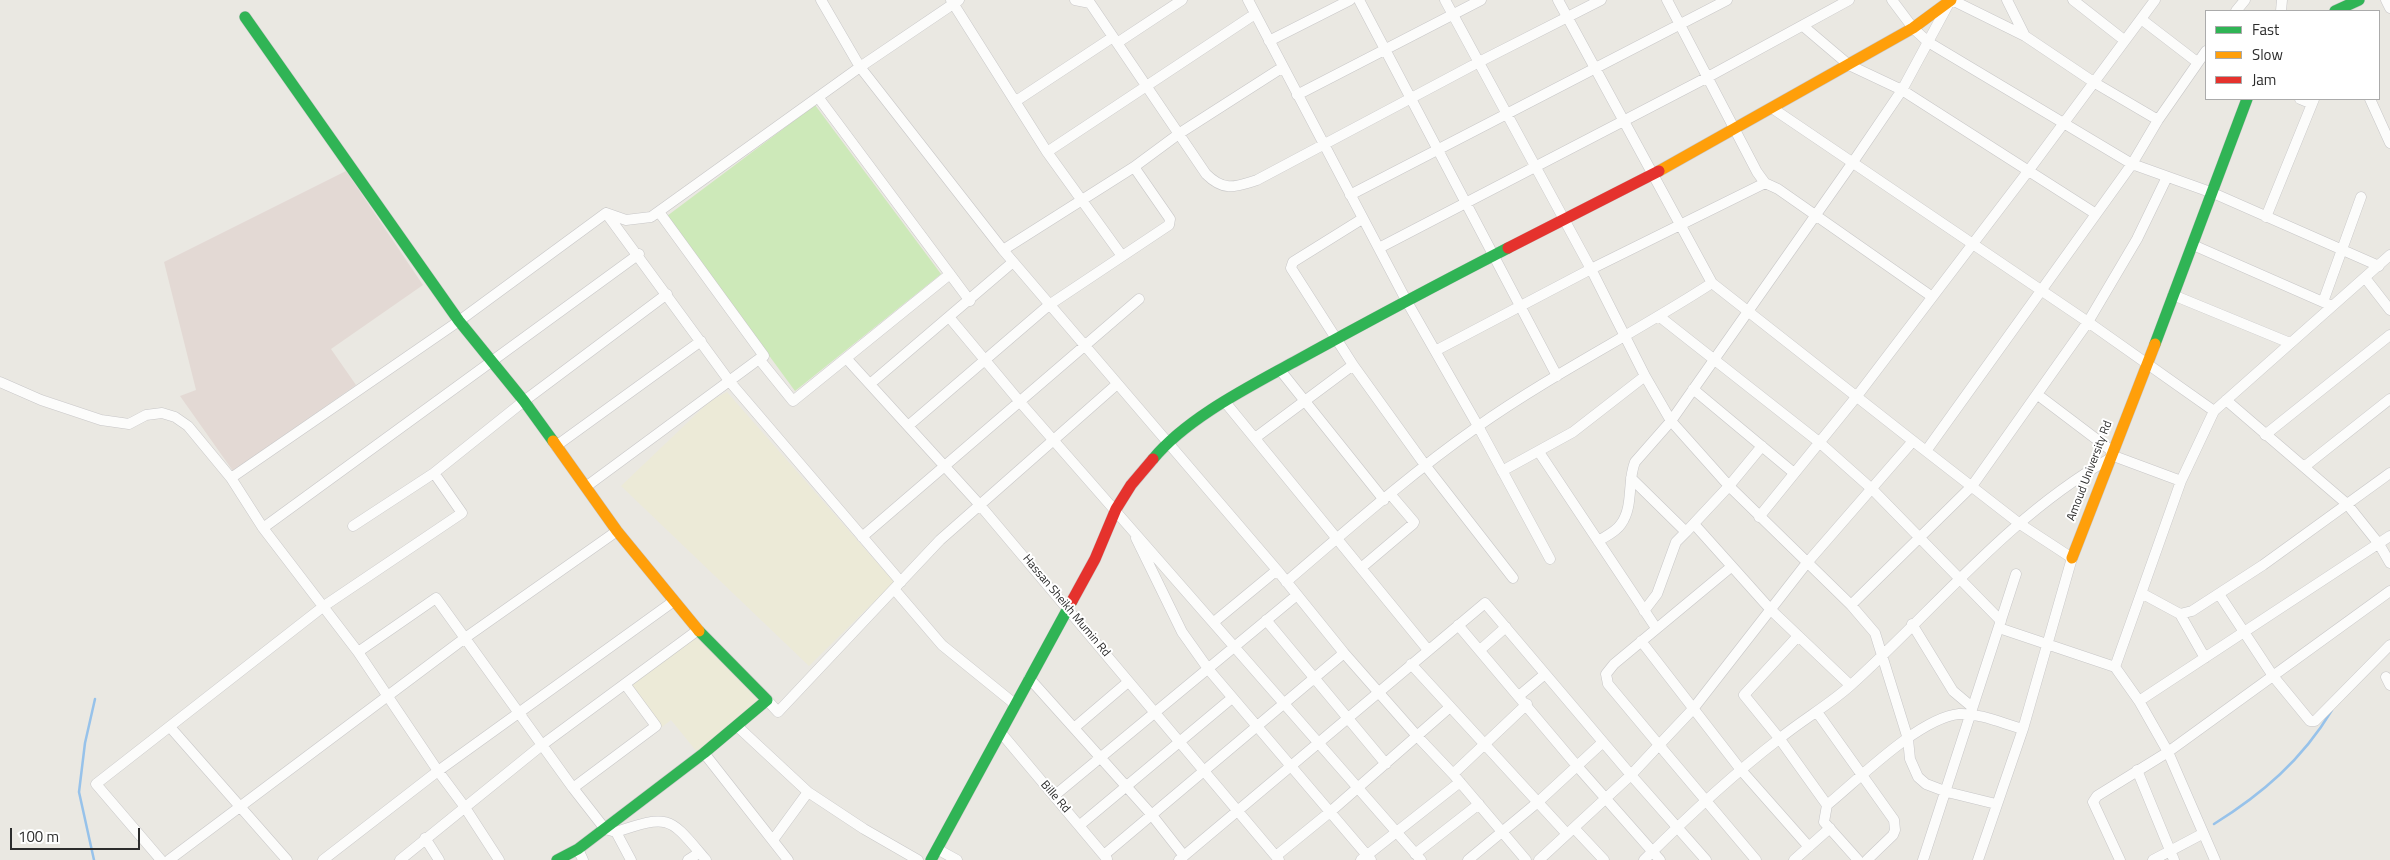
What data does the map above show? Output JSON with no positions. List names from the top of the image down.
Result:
{
  "streets": {
    "street": ["Amoud University Rd", "Hassan Sheikh Mumin Rd", "Bille Rd"]
  },
  "legend": ["Fast", "Slow", "Jam"],
  "scale_bar": "100 m"
}
